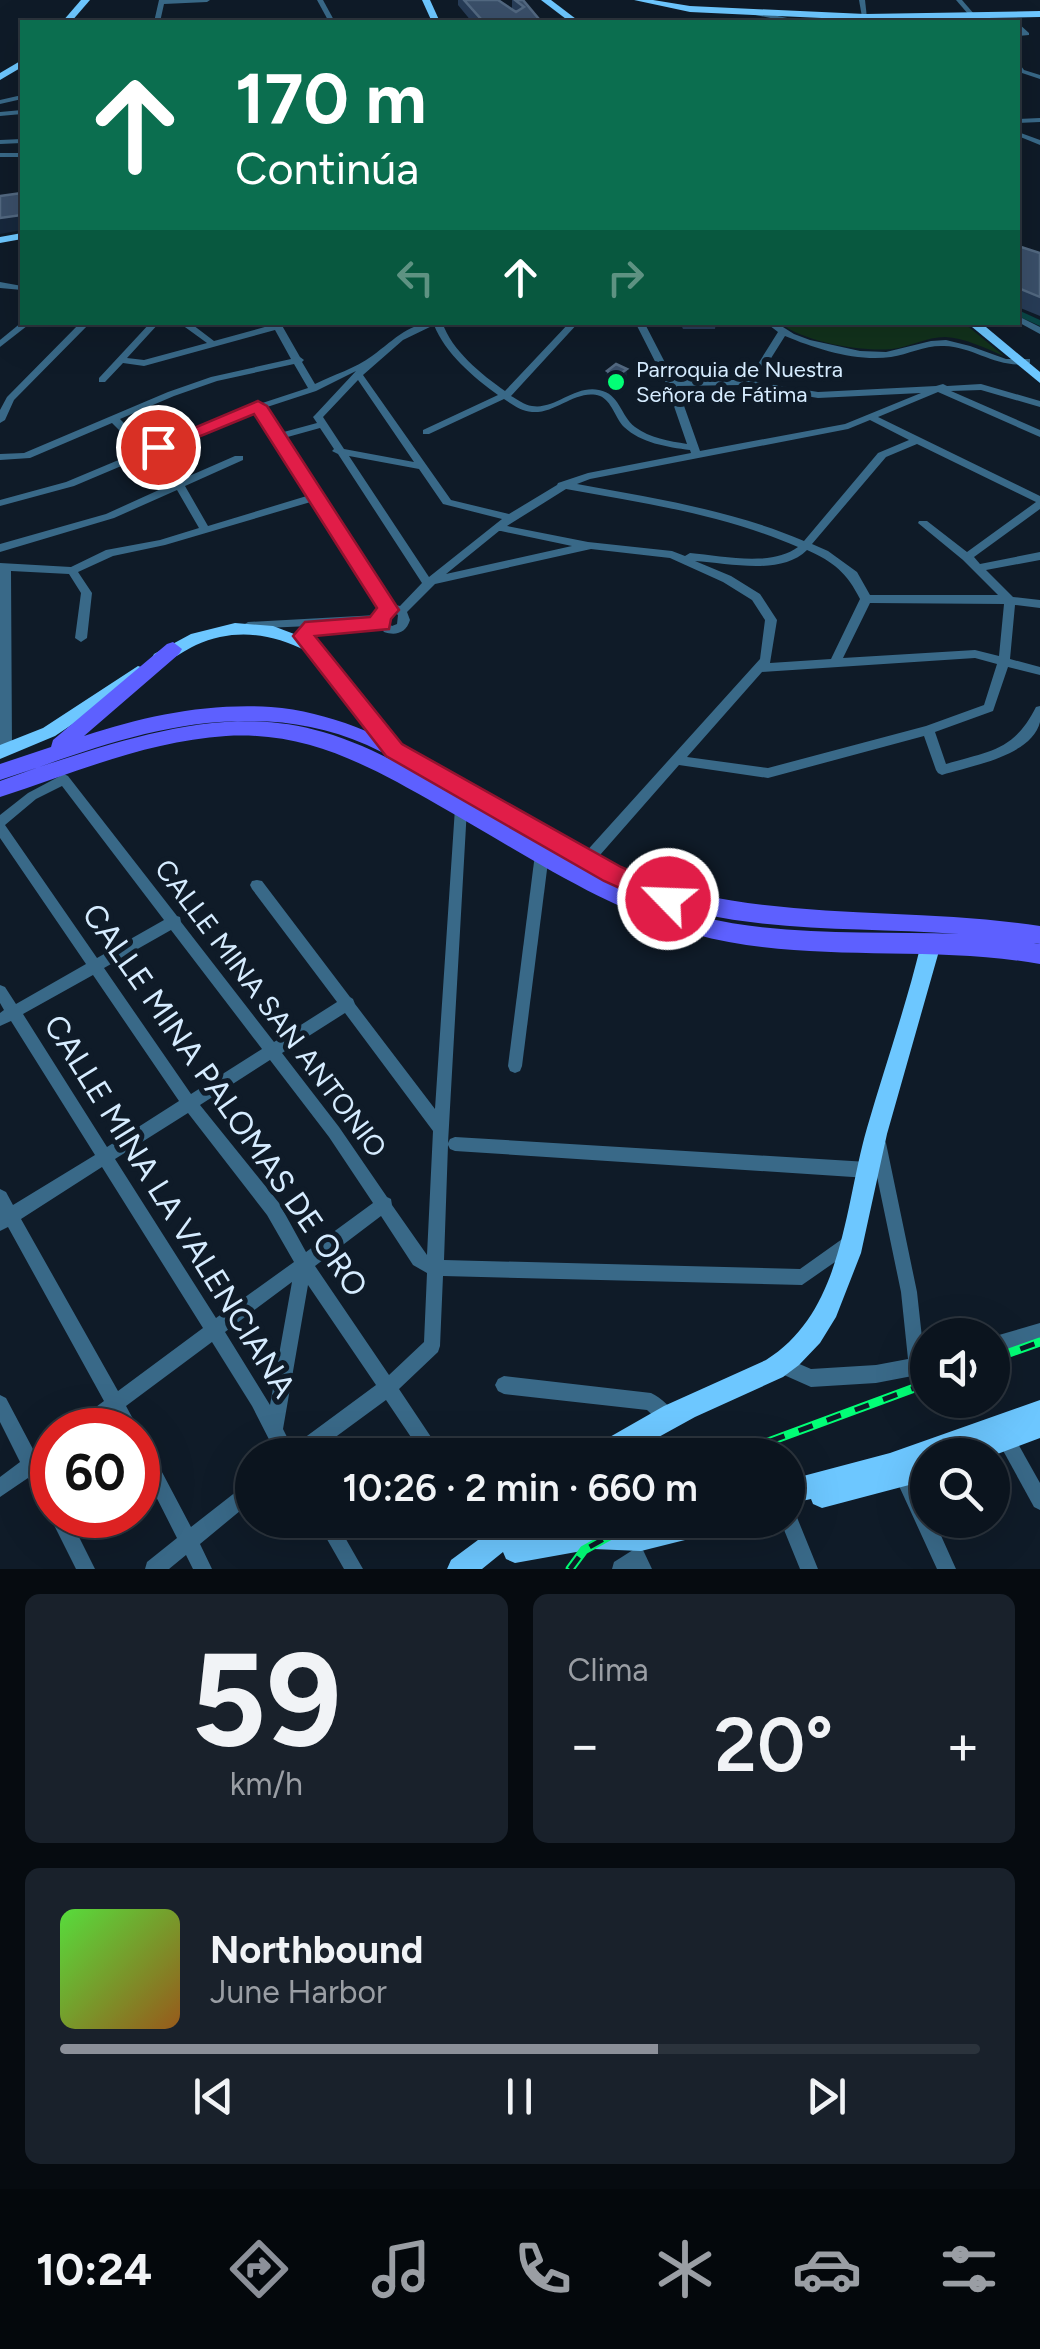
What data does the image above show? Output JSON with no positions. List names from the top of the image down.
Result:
{
  "streets": {
    "street": ["CALLE MINA SAN ANTONIO", "CALLE MINA PALOMAS DE ORO", "CALLE MINA LA VALENCIANA"]
  },
  "places": ["Parroquia de Nuestra Señora de Fátima"],
  "page": {
    "turn": ["170 m", "Continúa"],
    "limit": "60",
    "trip": "10:26 · 2 min · 660 m",
    "tile": [
      ["59", "km/h"],
      "Clima"
    ],
    "heat": ["−", "20°", "+"],
    "song": ["Northbound", "June Harbor"],
    "tabs": "10:24"
  }
}
